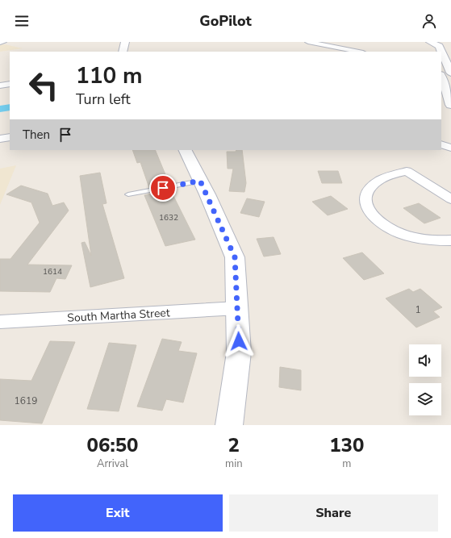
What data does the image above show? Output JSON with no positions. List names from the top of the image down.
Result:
{
  "streets": {
    "street": ["South Martha Street"]
  },
  "house_numbers": [
    "1632",
    "1614",
    "1",
    "1619"
  ],
  "page": {
    "header": "GoPilot",
    "turn": ["110 m", "Turn left"],
    "then": "Then",
    "eta": [
      "06:50",
      "Arrival",
      "2",
      "min",
      "130",
      "m"
    ],
    "buttons": ["Exit", "Share"]
  }
}
